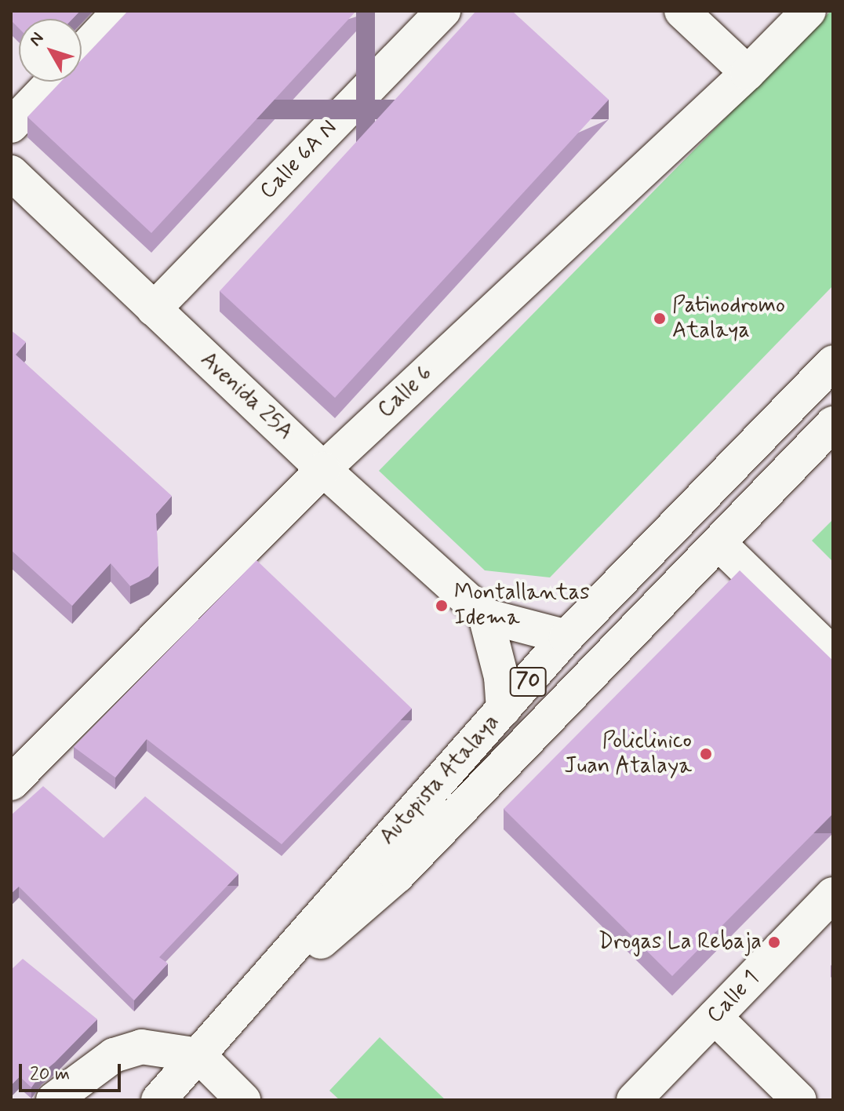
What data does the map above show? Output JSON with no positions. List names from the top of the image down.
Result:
{
  "streets": {
    "street": [
      "Calle 6A N",
      "Calle 6",
      "Avenida 25A",
      "70",
      "Autopista Atalaya",
      "Calle 1"
    ]
  },
  "crossings": [
    ["Calle 6A N", "Avenida 25A"],
    ["Calle 6", "Avenida 25A"],
    ["Avenida 25A", "Autopista Atalaya"]
  ],
  "places": [
    "Patinodromo Atalaya",
    "Montallantas Idema",
    "Policlinico Juan Atalaya",
    "Drogas La Rebaja"
  ],
  "scale_bar": "20 m",
  "north": "top left"
}
